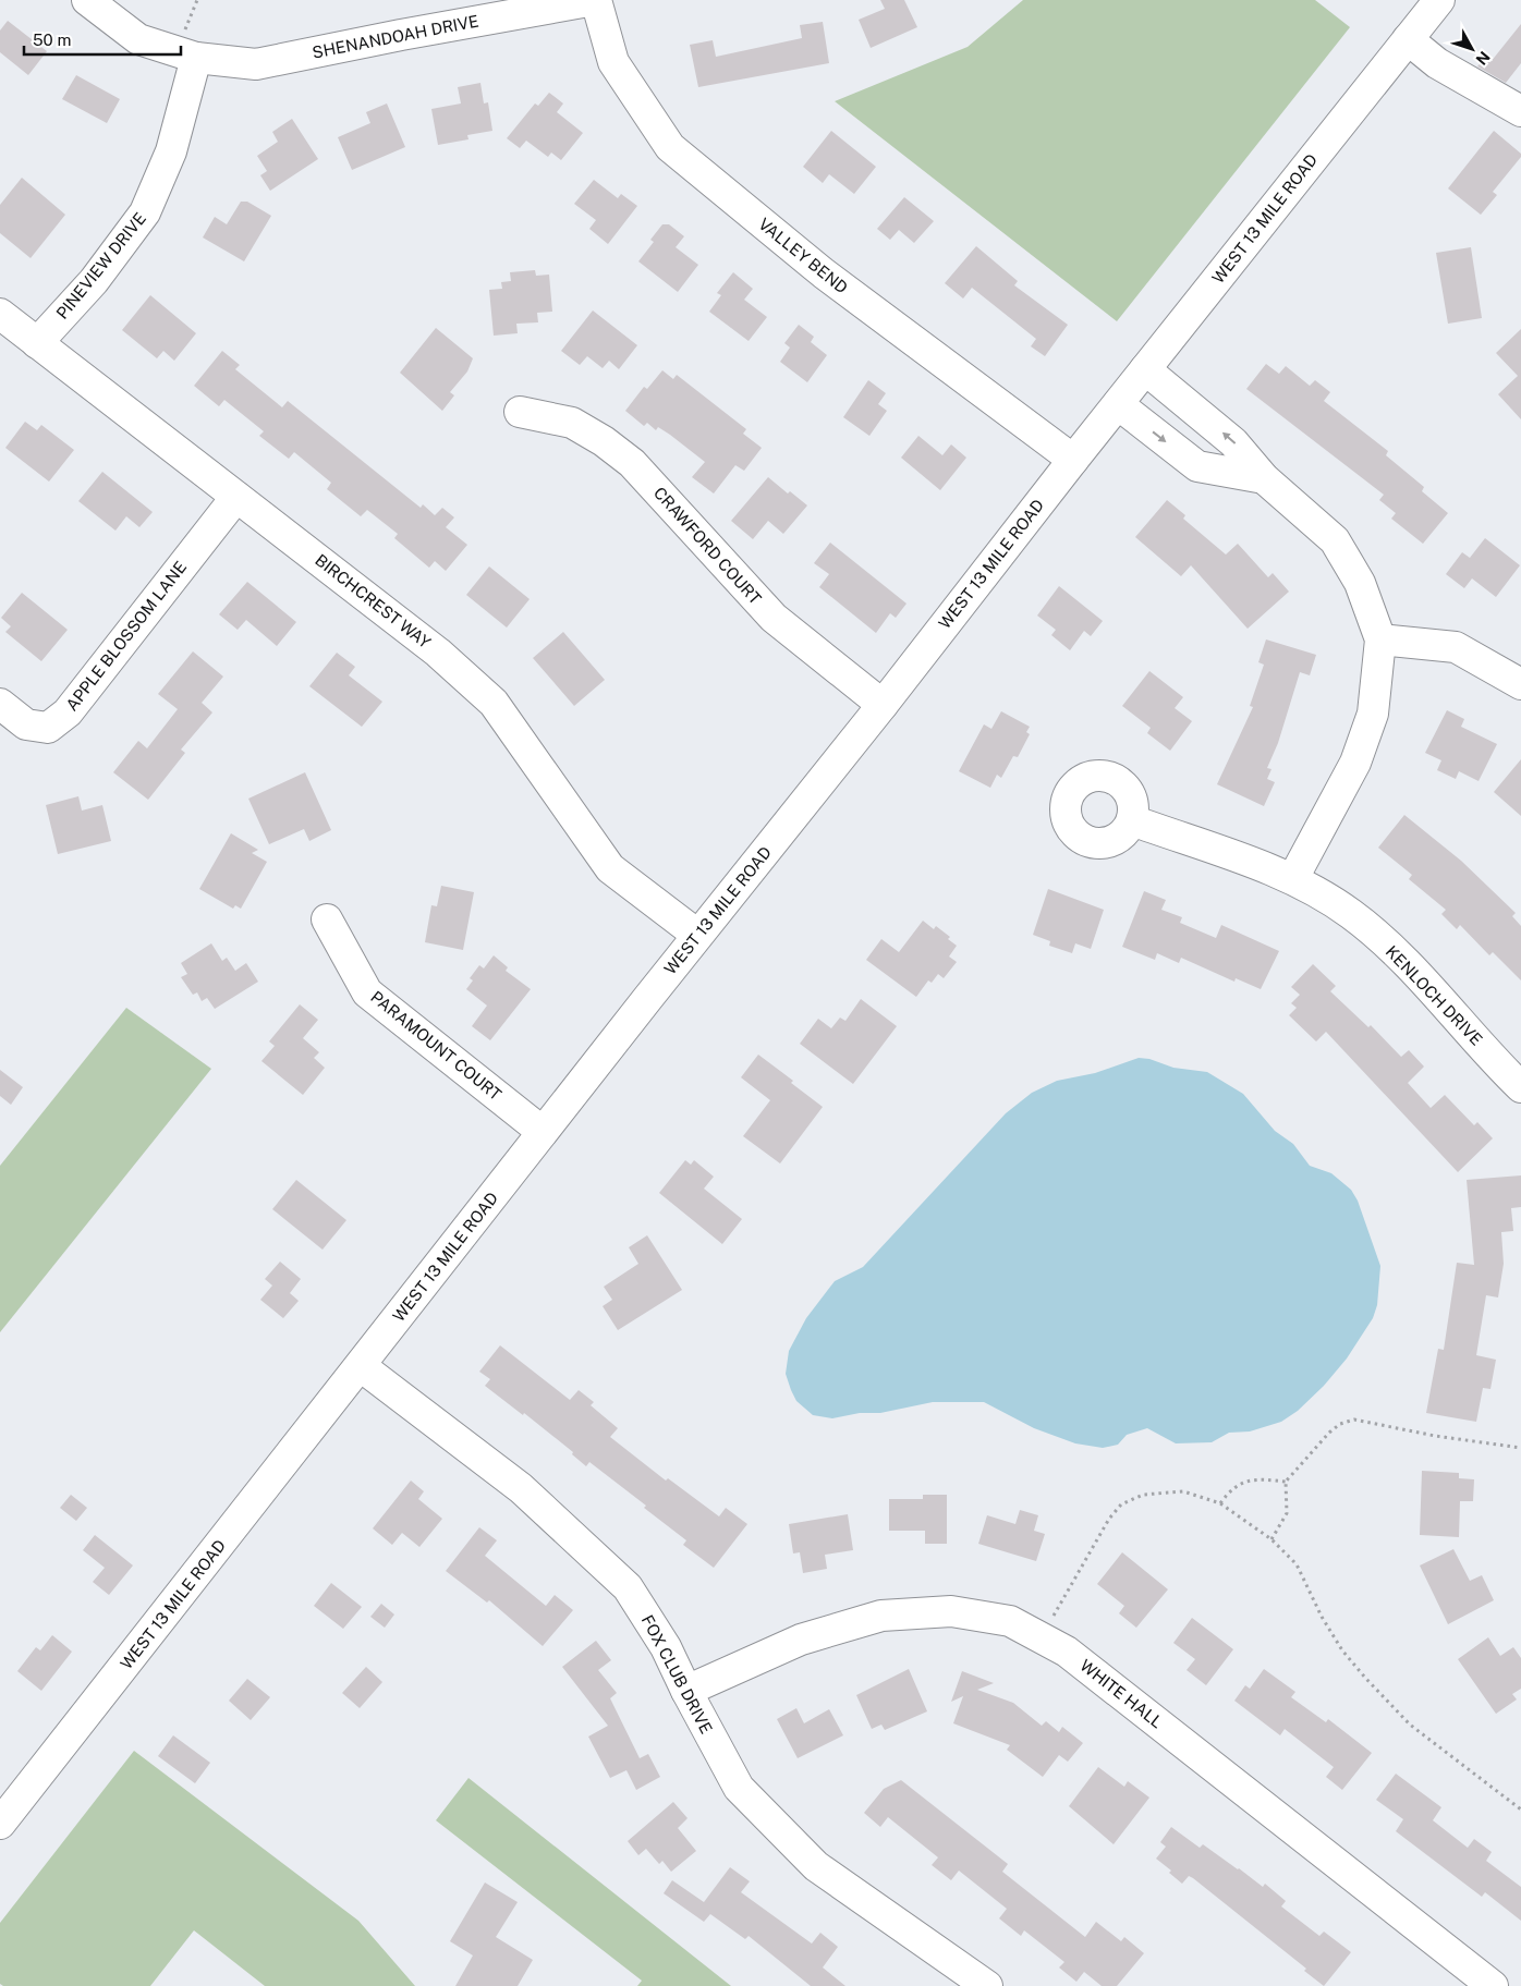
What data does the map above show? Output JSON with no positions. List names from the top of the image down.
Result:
{
  "streets": {
    "street": [
      "SHENANDOAH DRIVE",
      "WEST 13 MILE ROAD",
      "VALLEY BEND",
      "PINEVIEW DRIVE",
      "CRAWFORD COURT",
      "BIRCHCREST WAY",
      "APPLE BLOSSOM LANE",
      "KENLOCH DRIVE",
      "PARAMOUNT COURT",
      "FOX CLUB DRIVE",
      "WHITE HALL"
    ]
  },
  "crossings": [
    ["SHENANDOAH DRIVE", "VALLEY BEND"],
    ["SHENANDOAH DRIVE", "PINEVIEW DRIVE"],
    ["WEST 13 MILE ROAD", "VALLEY BEND"],
    ["WEST 13 MILE ROAD", "CRAWFORD COURT"],
    ["WEST 13 MILE ROAD", "BIRCHCREST WAY"],
    ["WEST 13 MILE ROAD", "PARAMOUNT COURT"],
    ["WEST 13 MILE ROAD", "FOX CLUB DRIVE"],
    ["PINEVIEW DRIVE", "BIRCHCREST WAY"],
    ["BIRCHCREST WAY", "APPLE BLOSSOM LANE"],
    ["FOX CLUB DRIVE", "WHITE HALL"]
  ],
  "scale_bar": "50 m",
  "north": "bottom right"
}
